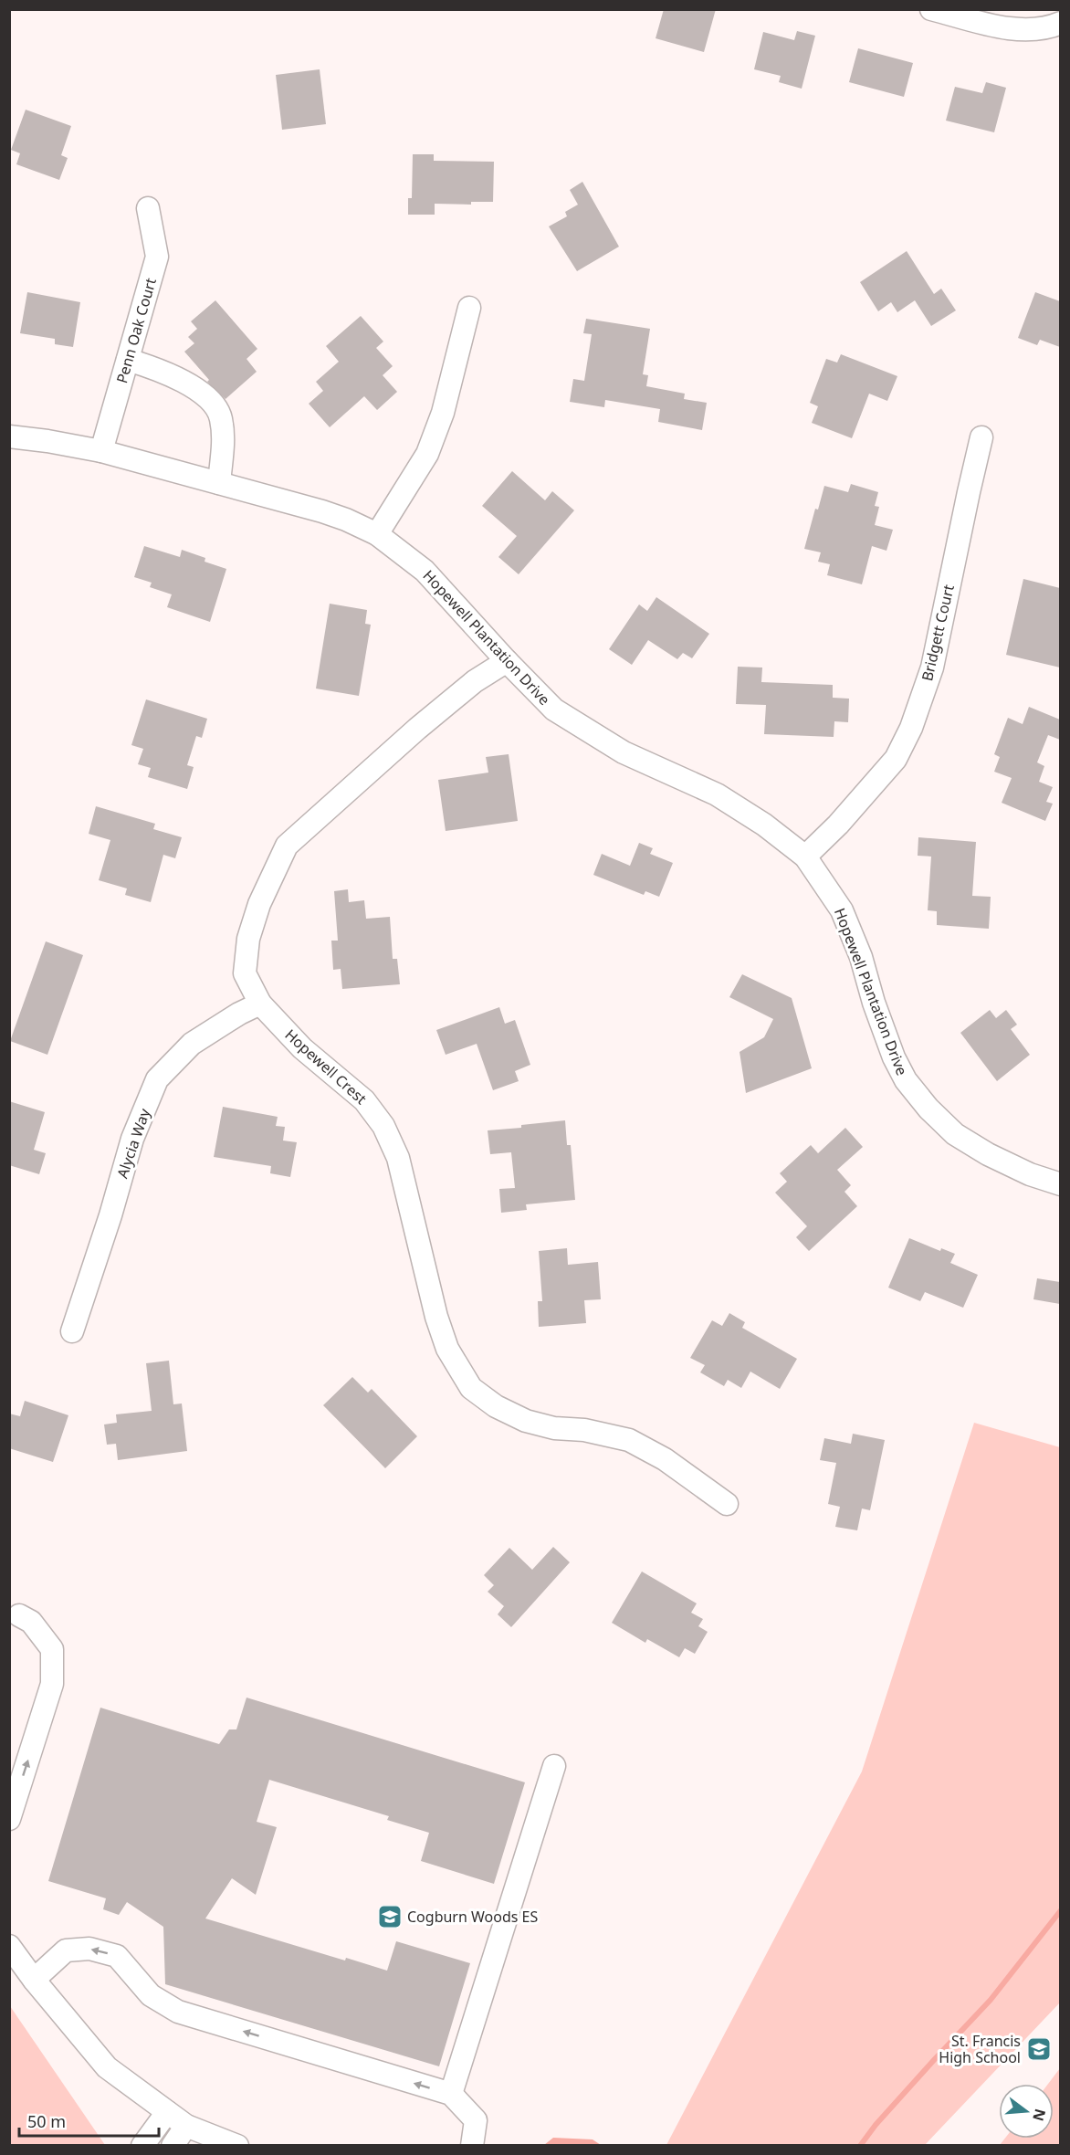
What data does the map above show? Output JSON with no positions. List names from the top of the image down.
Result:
{
  "streets": {
    "street": [
      "Penn Oak Court",
      "Bridgett Court",
      "Hopewell Plantation Drive",
      "Hopewell Crest",
      "Alycia Way"
    ]
  },
  "crossings": [
    ["Penn Oak Court", "Hopewell Plantation Drive"],
    ["Bridgett Court", "Hopewell Plantation Drive"],
    ["Hopewell Plantation Drive", "Hopewell Crest"],
    ["Hopewell Crest", "Alycia Way"]
  ],
  "places": {
    "school or university": ["Cogburn Woods ES", "St. Francis High School"]
  },
  "scale_bar": "50 m",
  "north": "right"
}
